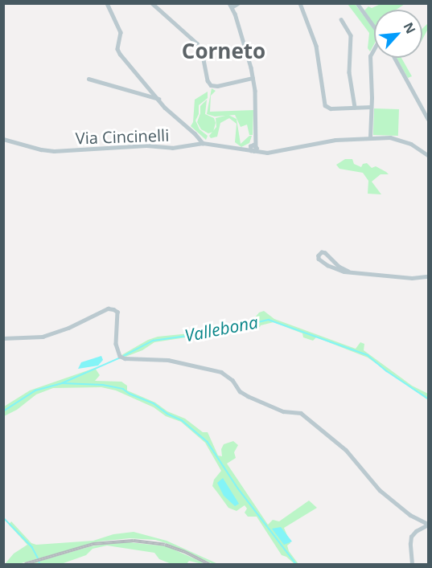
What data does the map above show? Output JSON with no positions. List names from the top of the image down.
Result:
{
  "streets": {
    "street": ["Via Cincinelli"]
  },
  "districts": ["Corneto"],
  "water": ["Vallebona"],
  "north": "top right"
}
